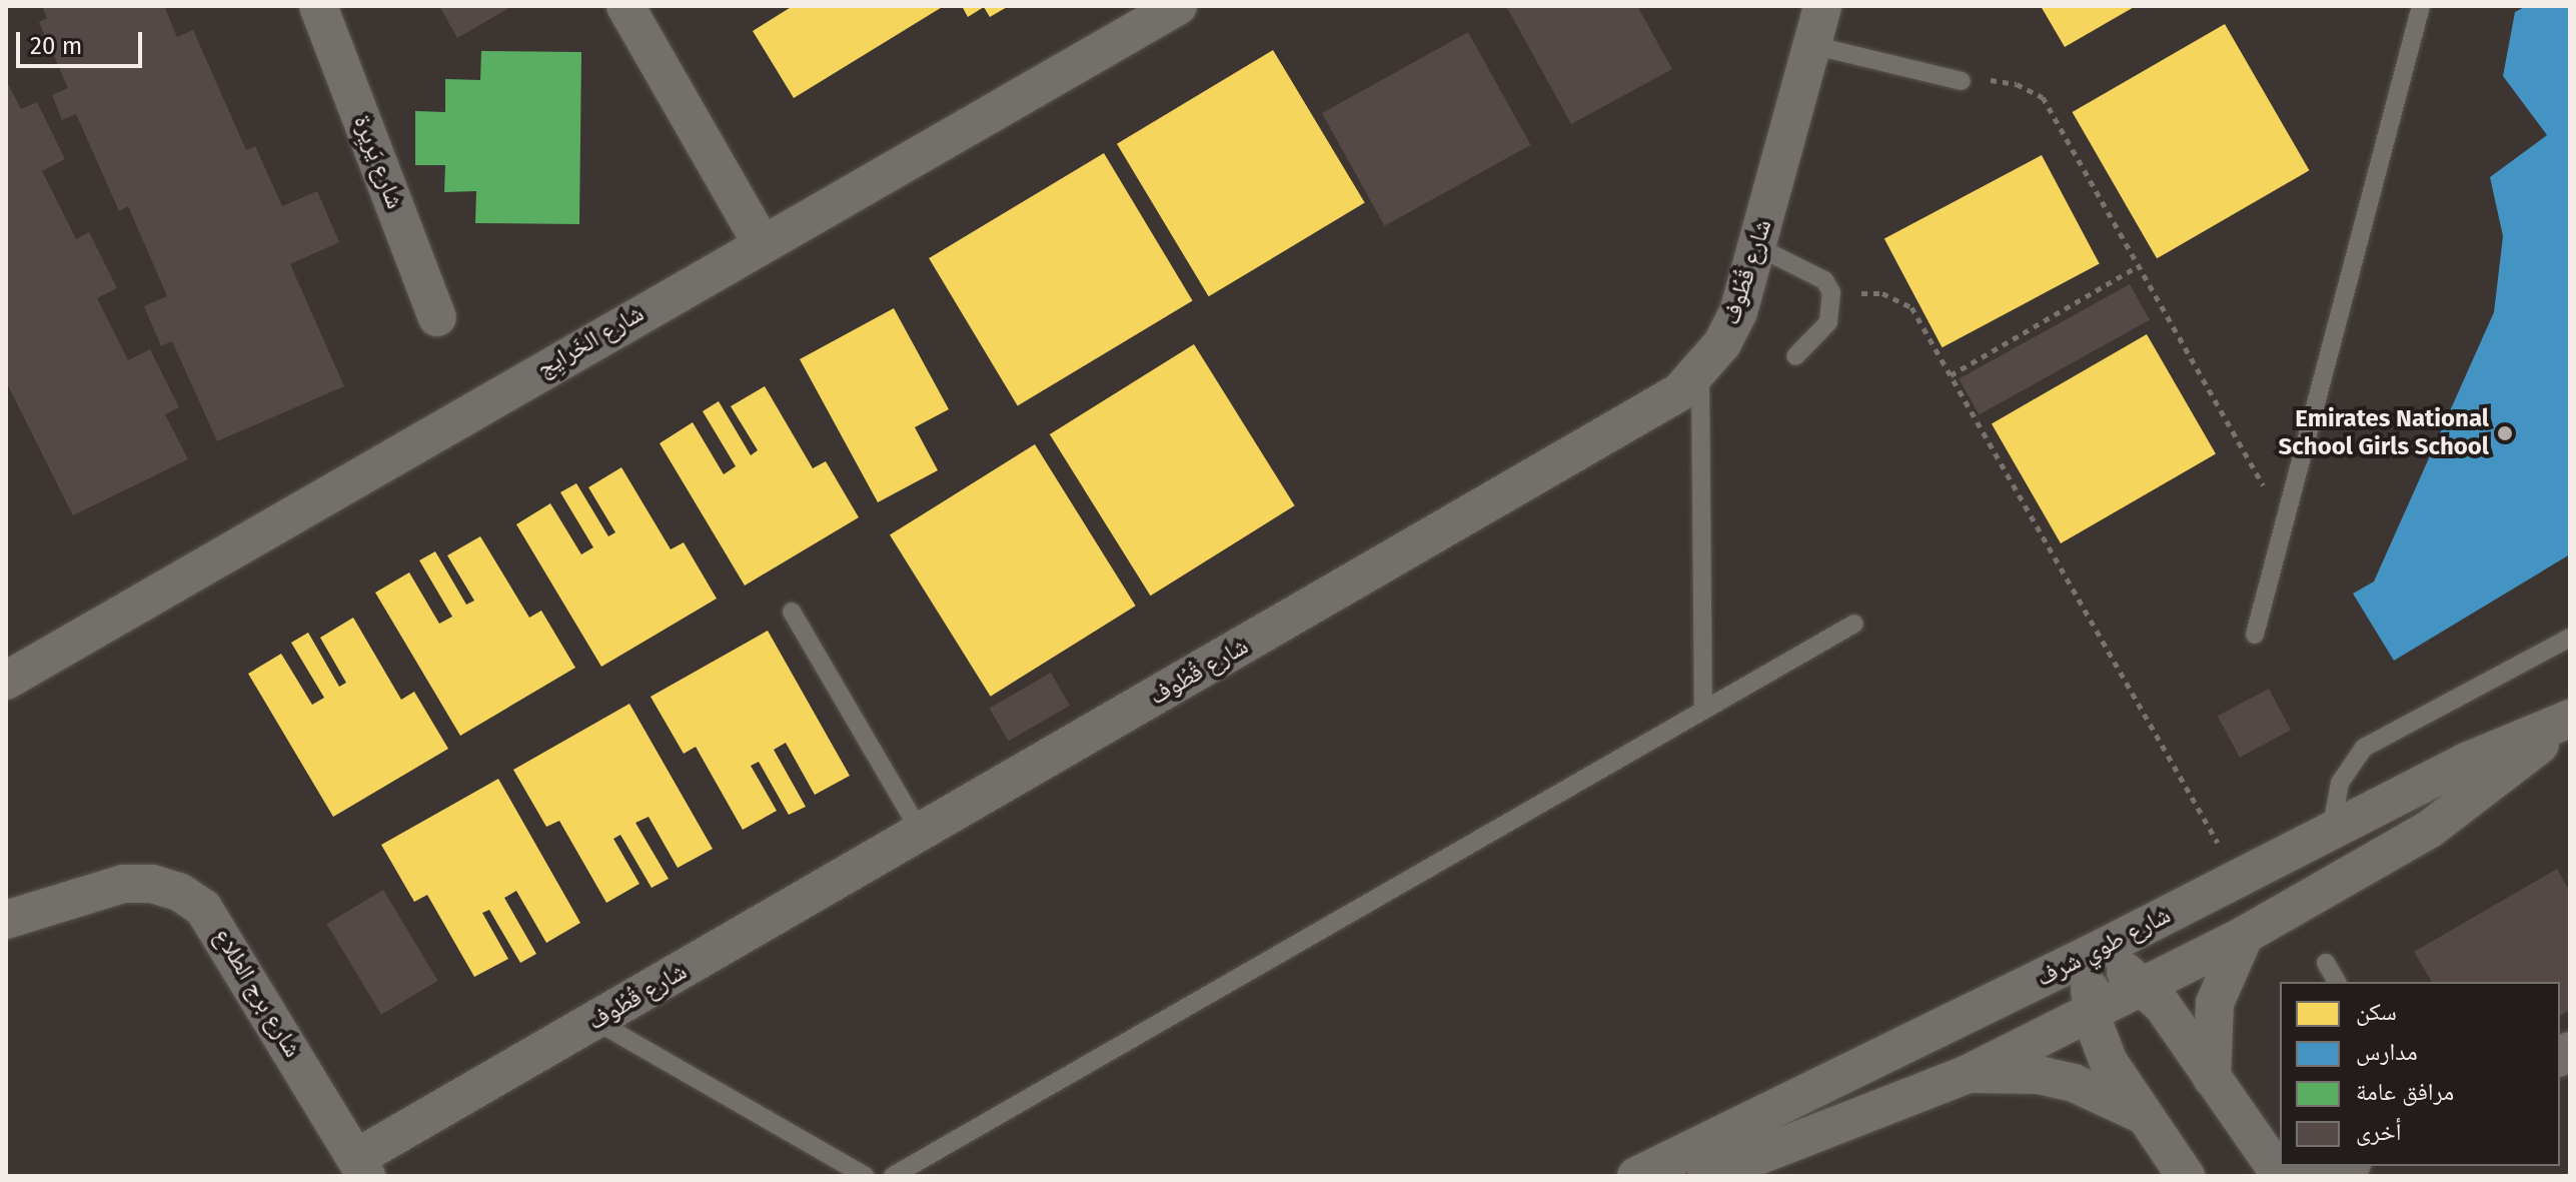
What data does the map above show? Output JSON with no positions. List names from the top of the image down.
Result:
{
  "streets": {
    "street": [
      "شارع يَريِرة",
      "شارع قُطُوف",
      "شارع الخَرايِج",
      "شارع طوي شرف",
      "شارع برج الطلاع"
    ]
  },
  "crossings": [
    ["شارع قُطُوف", "شارع برج الطلاع"]
  ],
  "places": ["Emirates National School Girls School"],
  "legend": [
    "سكن",
    "مدارس",
    "مرافق عامة",
    "أخرى"
  ],
  "scale_bar": "20 m"
}
